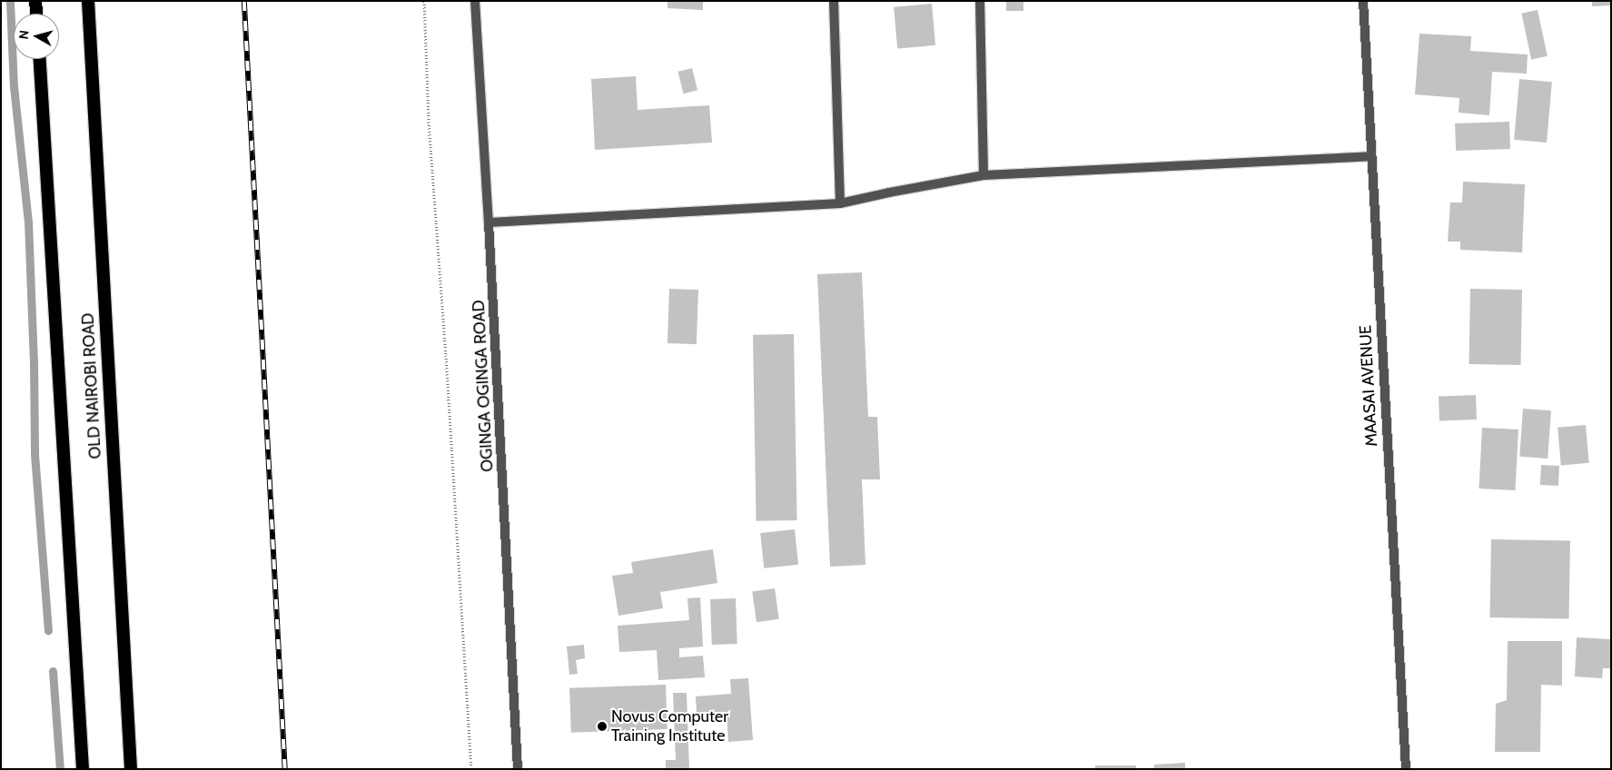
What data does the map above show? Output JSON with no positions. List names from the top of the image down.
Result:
{
  "streets": {
    "highway": ["OLD NAIROBI ROAD"],
    "street": ["OGINGA OGINGA ROAD", "MAASAI AVENUE"]
  },
  "places": ["Novus Computer Training Institute"],
  "north": "left"
}
